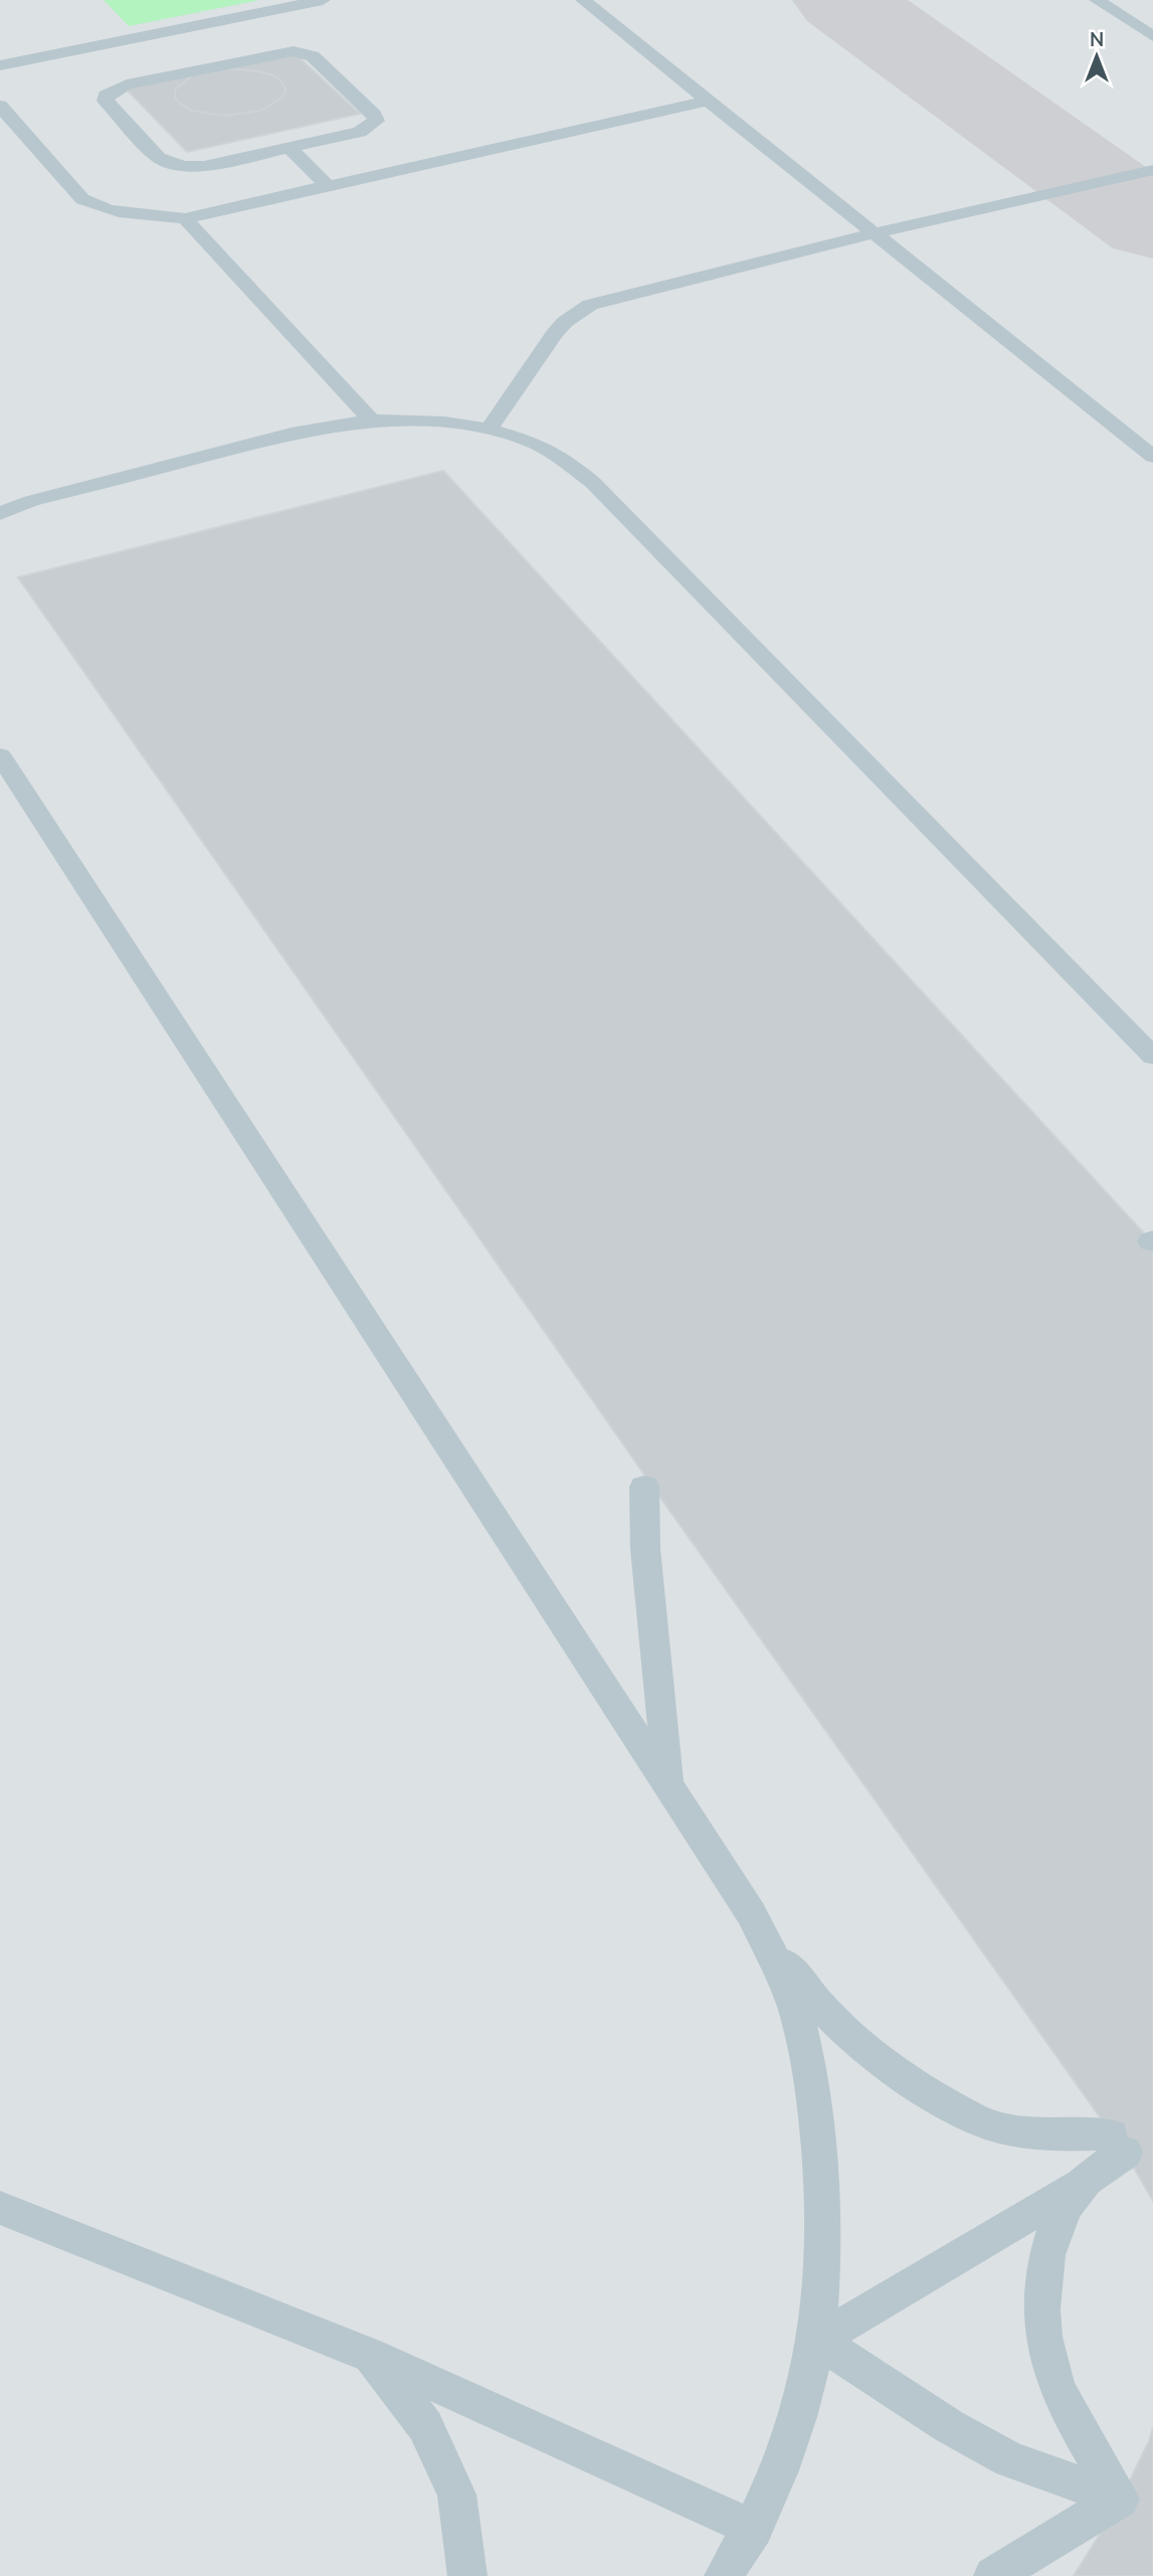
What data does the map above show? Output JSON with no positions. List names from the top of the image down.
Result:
{
  "north": "top"
}
